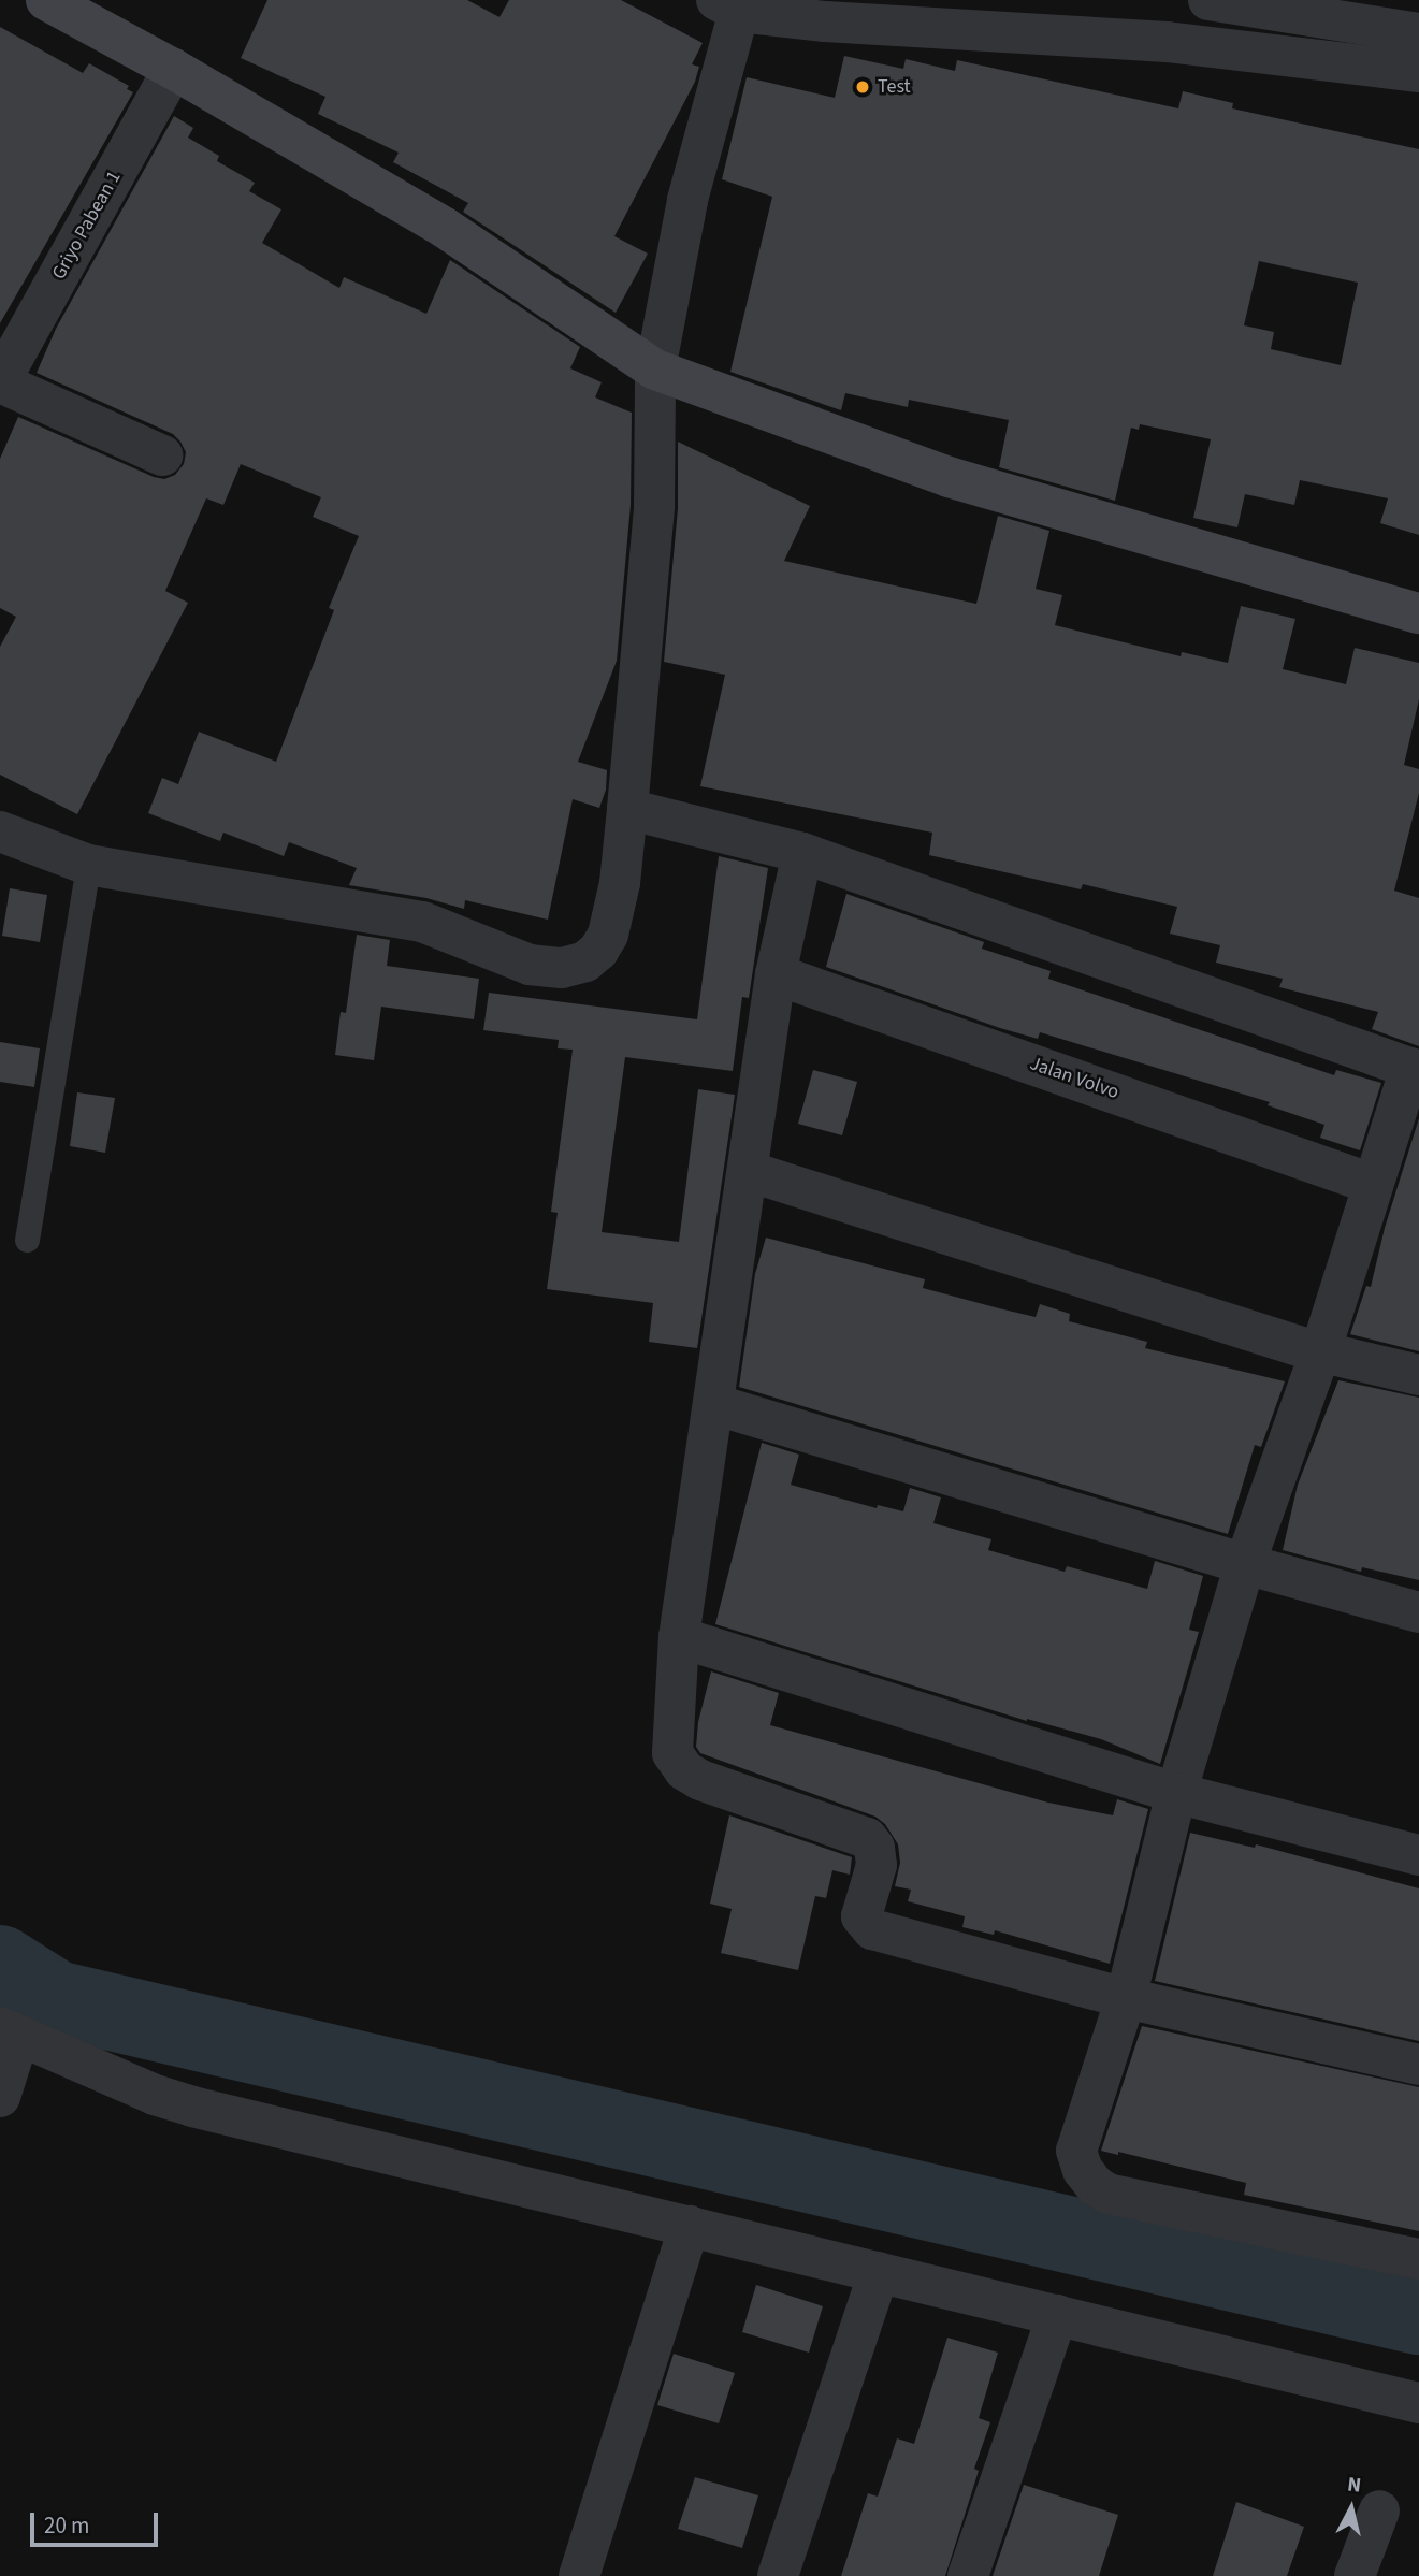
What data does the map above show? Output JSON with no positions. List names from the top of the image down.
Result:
{
  "streets": {
    "street": ["Griyo Pabean 1", "Jalan Volvo"]
  },
  "places": ["Test"],
  "scale_bar": "20 m",
  "north": "top"
}
